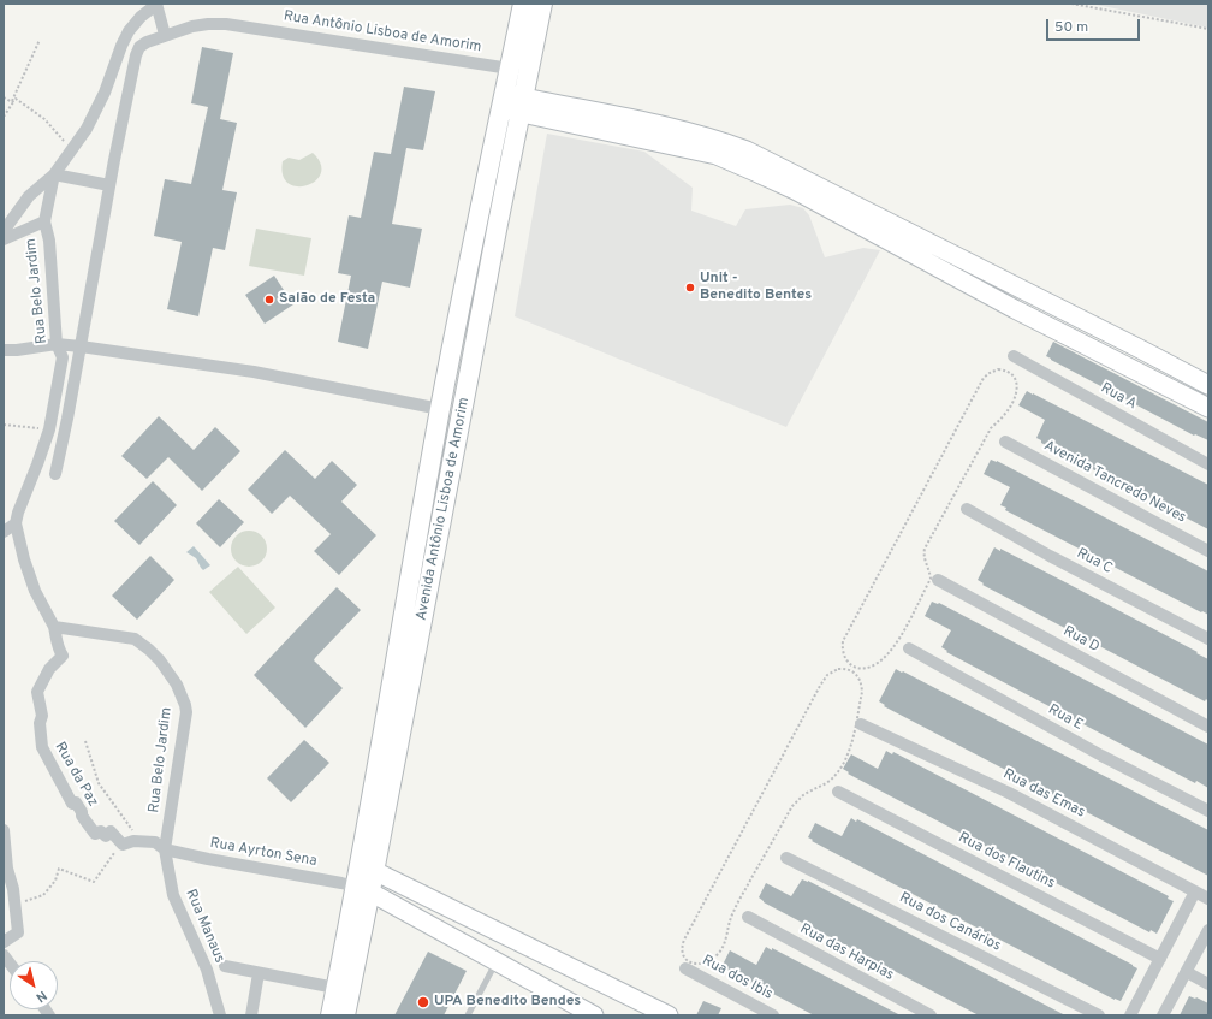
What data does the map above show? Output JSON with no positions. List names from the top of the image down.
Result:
{
  "streets": {
    "main road": ["Avenida Antônio Lisboa de Amorim"],
    "street": [
      "Rua Antônio Lisboa de Amorim",
      "Rua Belo Jardim",
      "Rua A",
      "Avenida Tancredo Neves",
      "Rua C",
      "Rua D",
      "Rua E",
      "Rua da Paz",
      "Rua das Emas",
      "Rua Ayrton Sena",
      "Rua dos Flautins",
      "Rua dos Canários",
      "Rua Manaus",
      "Rua das Harpias",
      "Rua dos Ibis"
    ]
  },
  "crossings": [
    ["Rua Antônio Lisboa de Amorim", "Avenida Antônio Lisboa de Amorim"],
    ["Rua Belo Jardim", "Rua da Paz"],
    ["Rua Belo Jardim", "Rua Ayrton Sena"],
    ["Rua Belo Jardim", "Rua Manaus"],
    ["Avenida Antônio Lisboa de Amorim", "Rua Ayrton Sena"],
    ["Rua Ayrton Sena", "Rua Manaus"]
  ],
  "places": ["Unit - Benedito Bentes", "Salão de Festa", "UPA Benedito Bendes"],
  "scale_bar": "50 m",
  "north": "bottom right"
}
